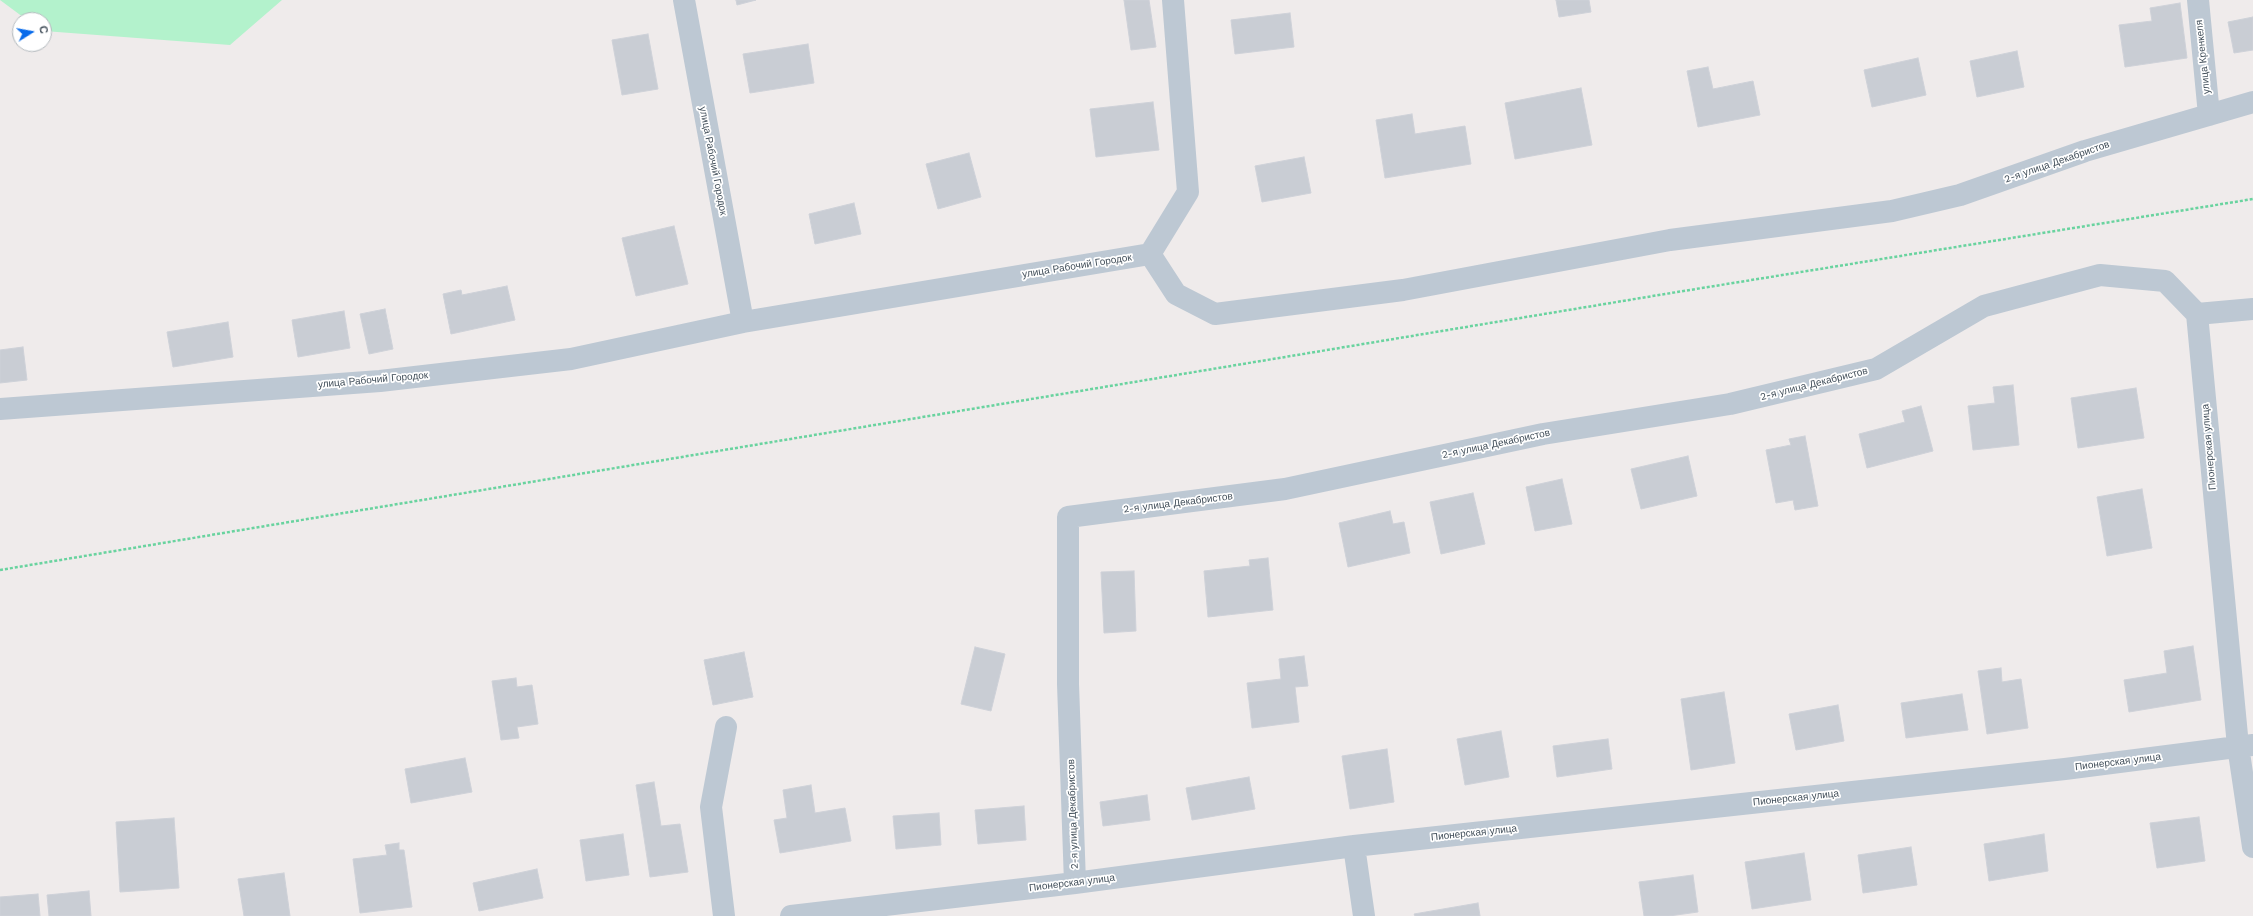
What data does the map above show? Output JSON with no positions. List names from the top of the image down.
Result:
{
  "streets": {
    "street": [
      "улица Кренкеля",
      "улица Рабочий Городок",
      "2-я улица Декабристов",
      "Пионерская улица"
    ]
  },
  "crossings": [
    ["улица Кренкеля", "2-я улица Декабристов"],
    ["улица Рабочий Городок", "2-я улица Декабристов"],
    ["2-я улица Декабристов", "Пионерская улица"]
  ],
  "north": "right"
}
